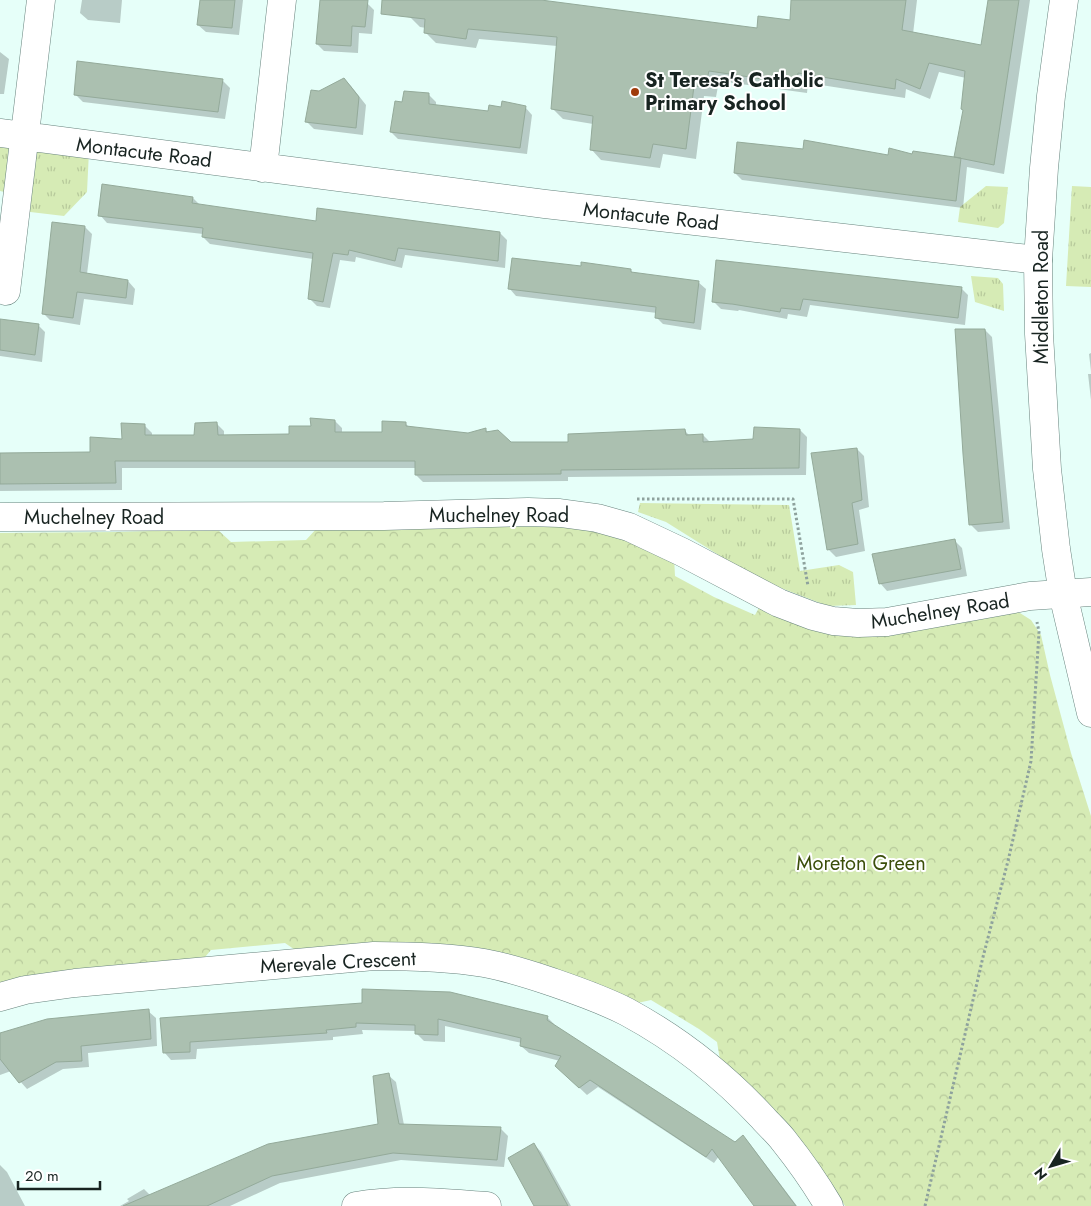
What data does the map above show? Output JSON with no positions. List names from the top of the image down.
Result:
{
  "streets": {
    "street": [
      "Montacute Road",
      "Middleton Road",
      "Muchelney Road",
      "Merevale Crescent"
    ]
  },
  "crossings": [
    ["Montacute Road", "Middleton Road"],
    ["Middleton Road", "Muchelney Road"]
  ],
  "parks": ["Moreton Green"],
  "places": ["St Teresa's Catholic Primary School"],
  "scale_bar": "20 m",
  "north": "bottom left"
}
